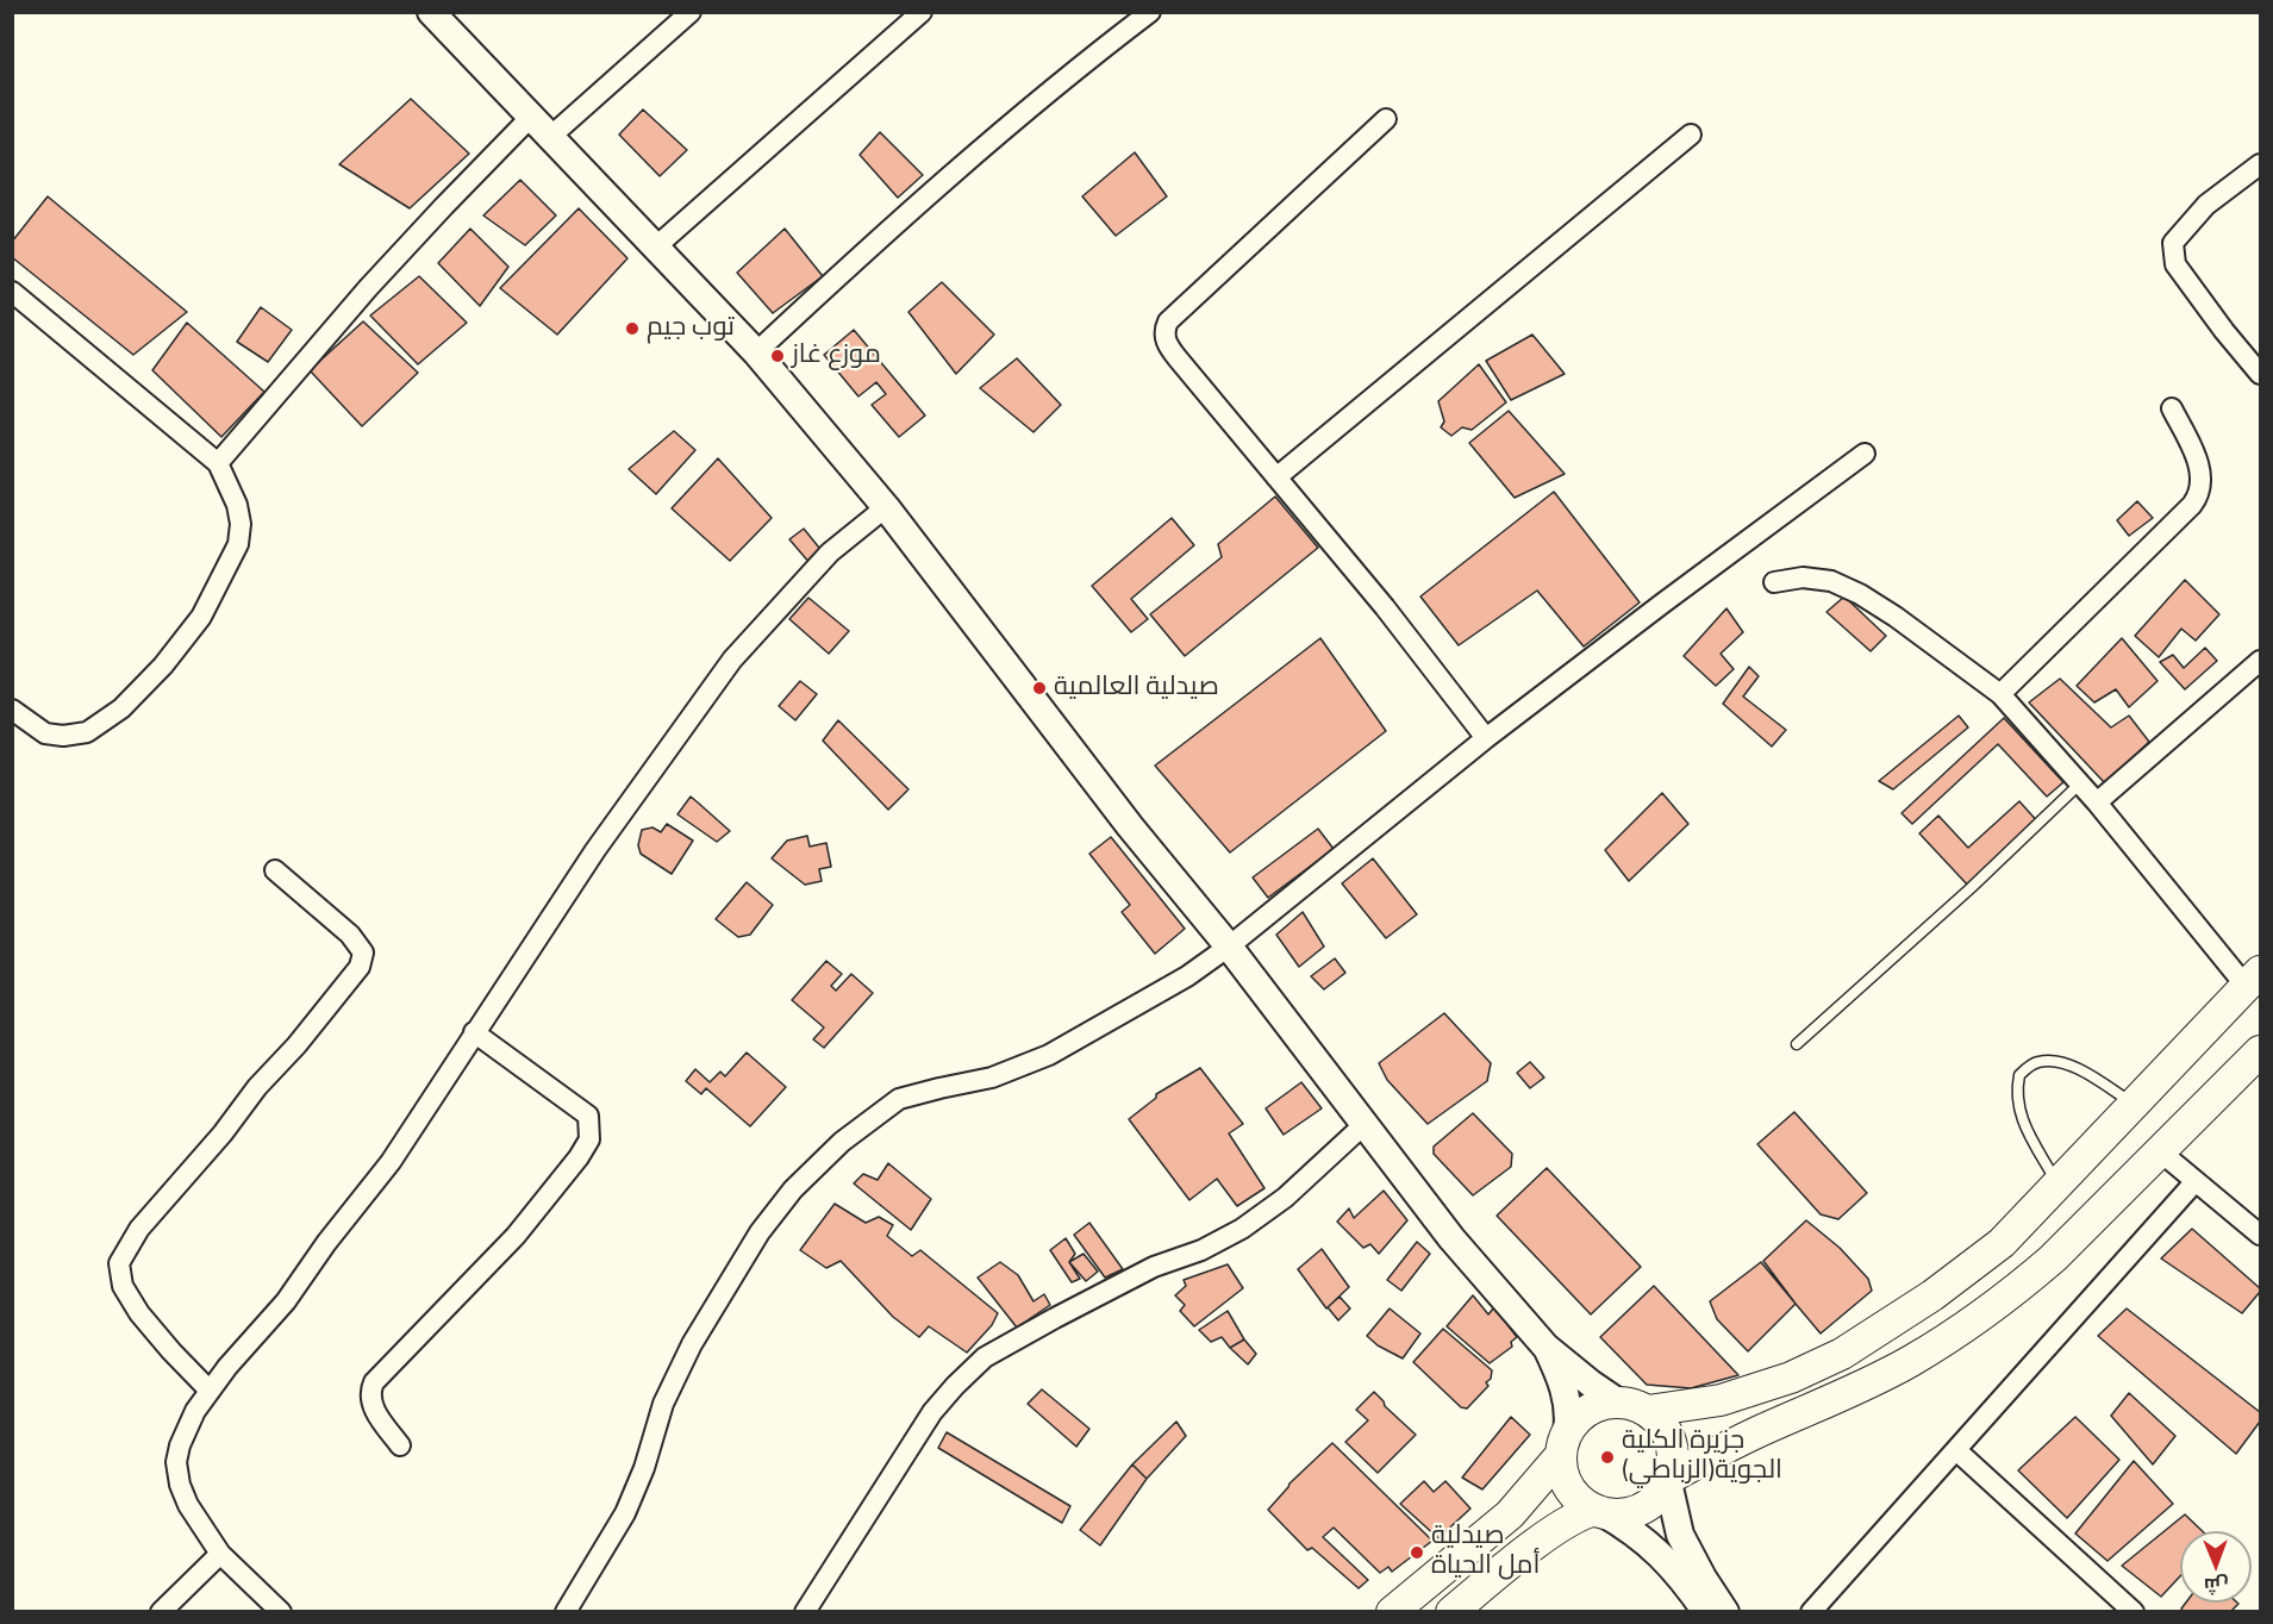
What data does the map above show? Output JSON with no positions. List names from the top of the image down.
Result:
{
  "places": [
    "توب جيم",
    "موزع غاز",
    "صيدلية العالمية",
    "جزيرة الكلية الجوية(الزباطي)",
    "صيدلية أمل الحياة"
  ],
  "north": "bottom"
}
